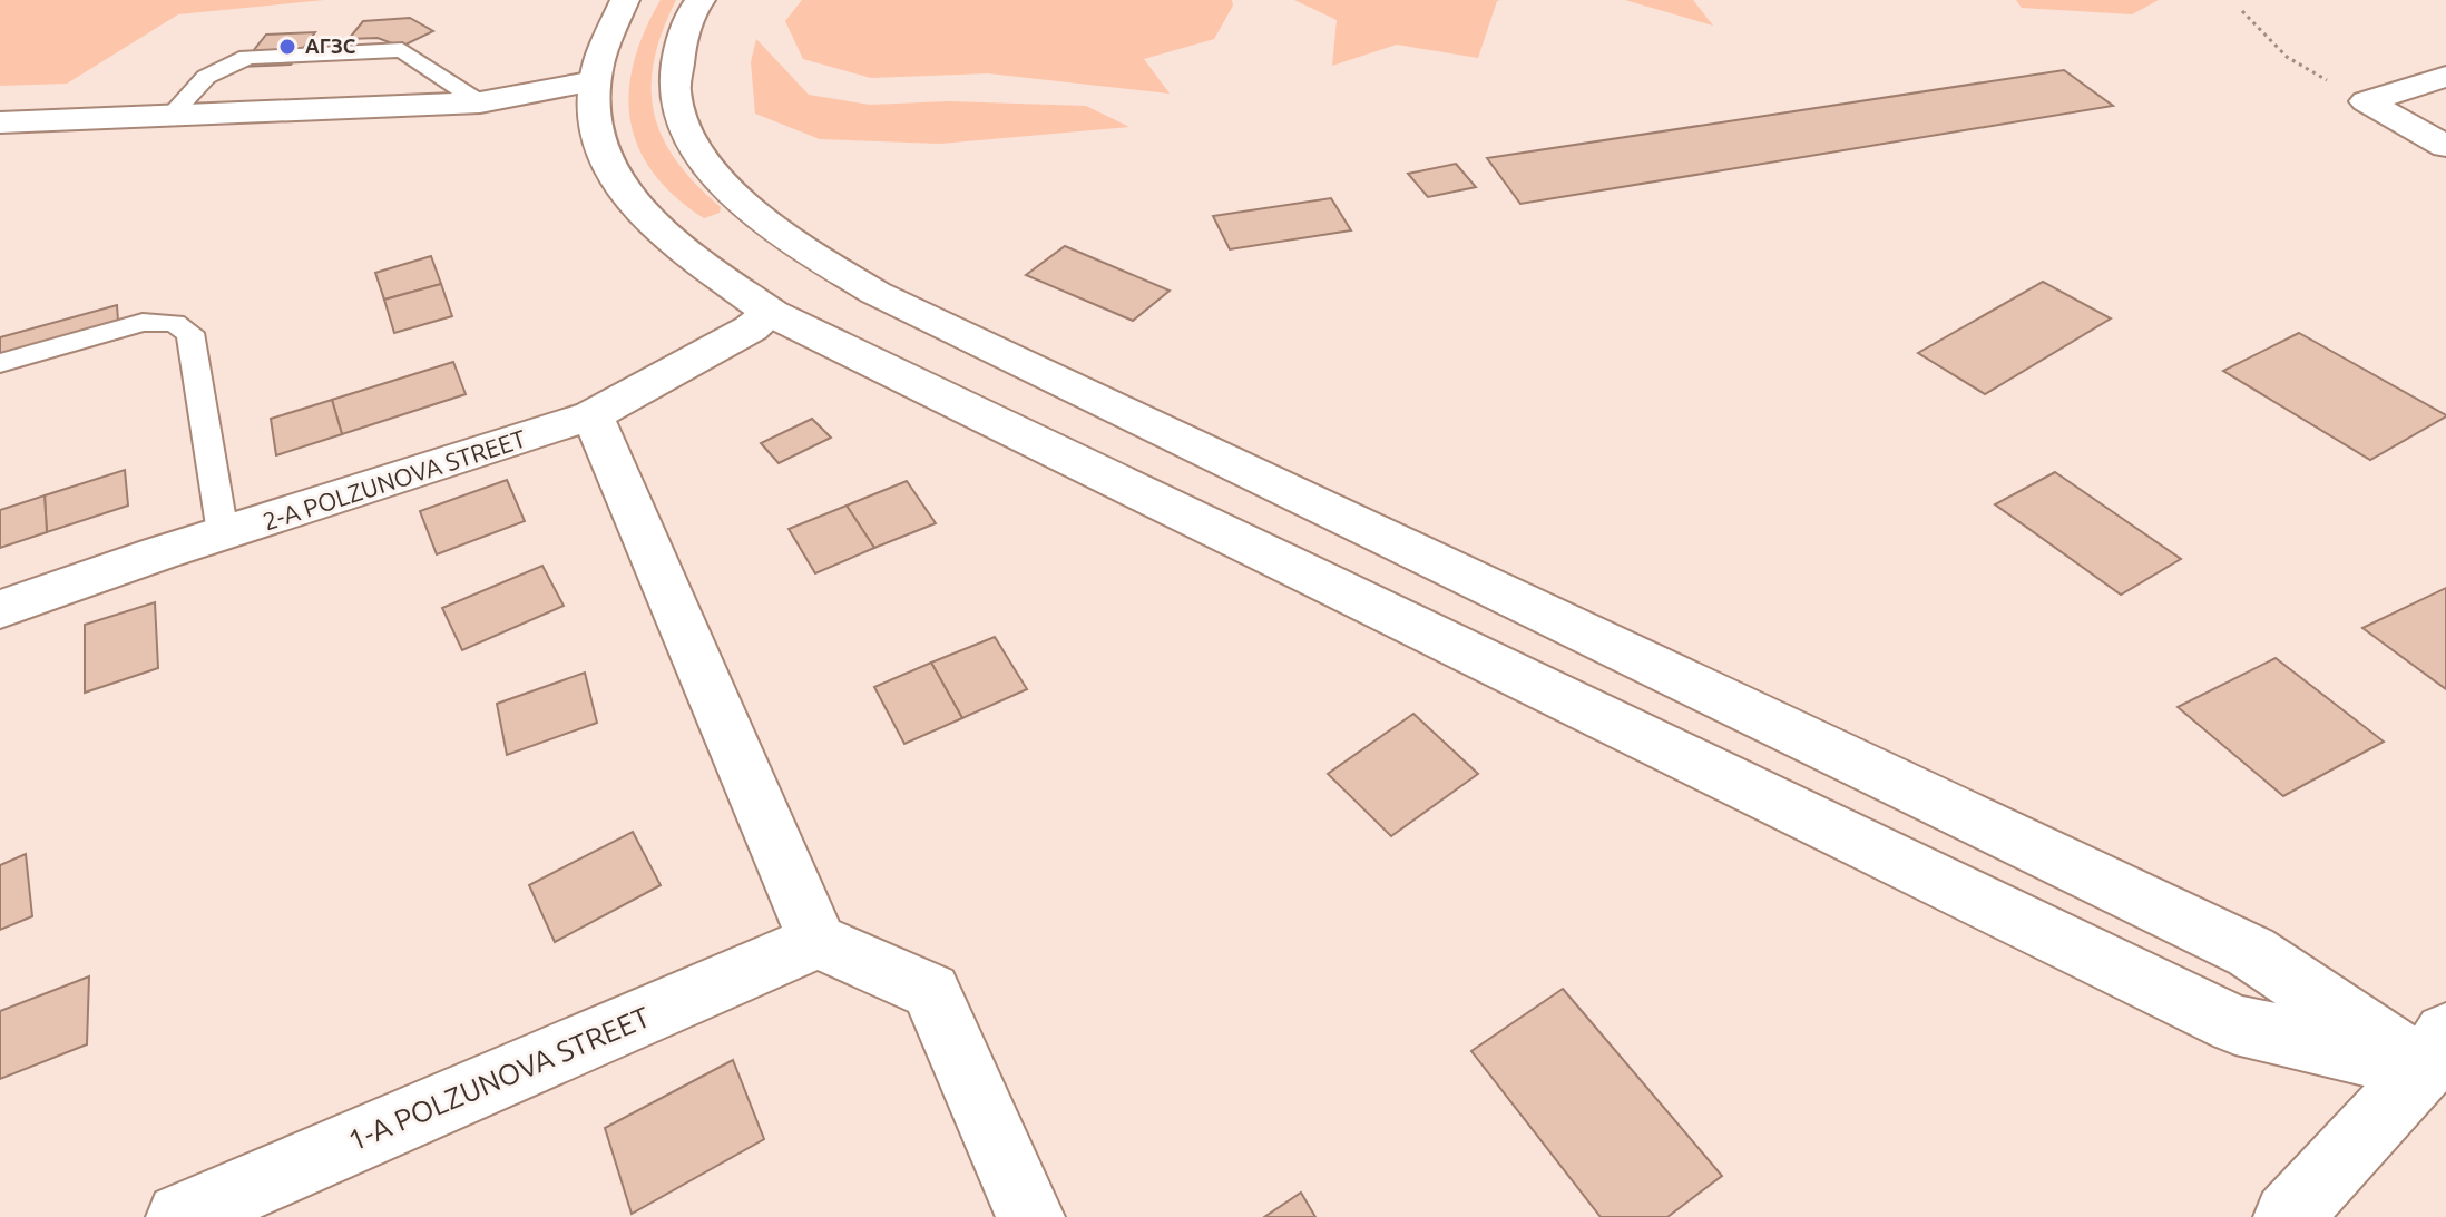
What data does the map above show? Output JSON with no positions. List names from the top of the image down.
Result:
{
  "streets": {
    "main road": ["2-A POLZUNOVA STREET", "1-A POLZUNOVA STREET"]
  },
  "places": ["АГЗС"]
}
